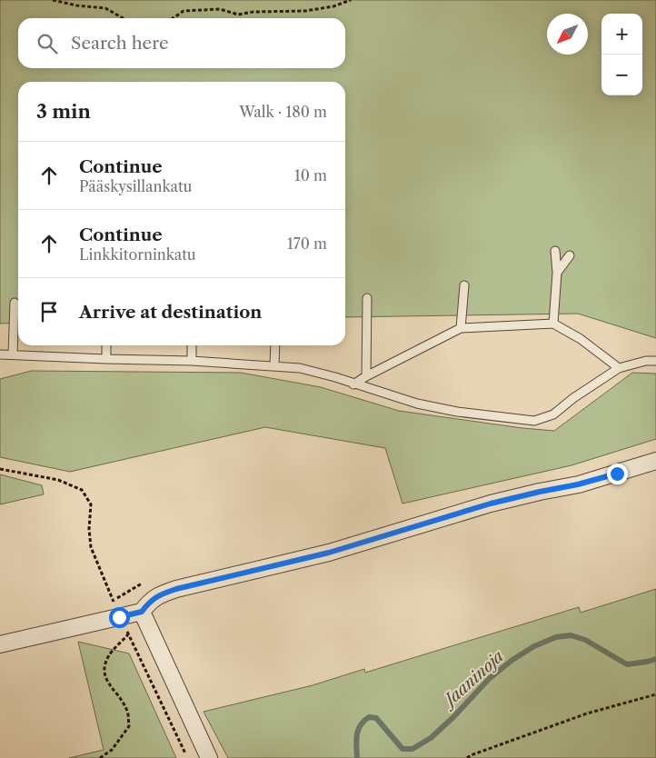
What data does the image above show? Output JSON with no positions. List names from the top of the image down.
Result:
{
  "water": ["Jaaninoja"],
  "north": "bottom left",
  "page": {
    "map_buttons": ["+", "−"],
    "search": "Search here",
    "heading": ["3 min", "Walk · 180 m"],
    "list": [
      ["Continue", "Pääskysillankatu", "10 m"],
      ["Continue", "Linkkitorninkatu", "170 m"],
      "Arrive at destination"
    ]
  }
}
